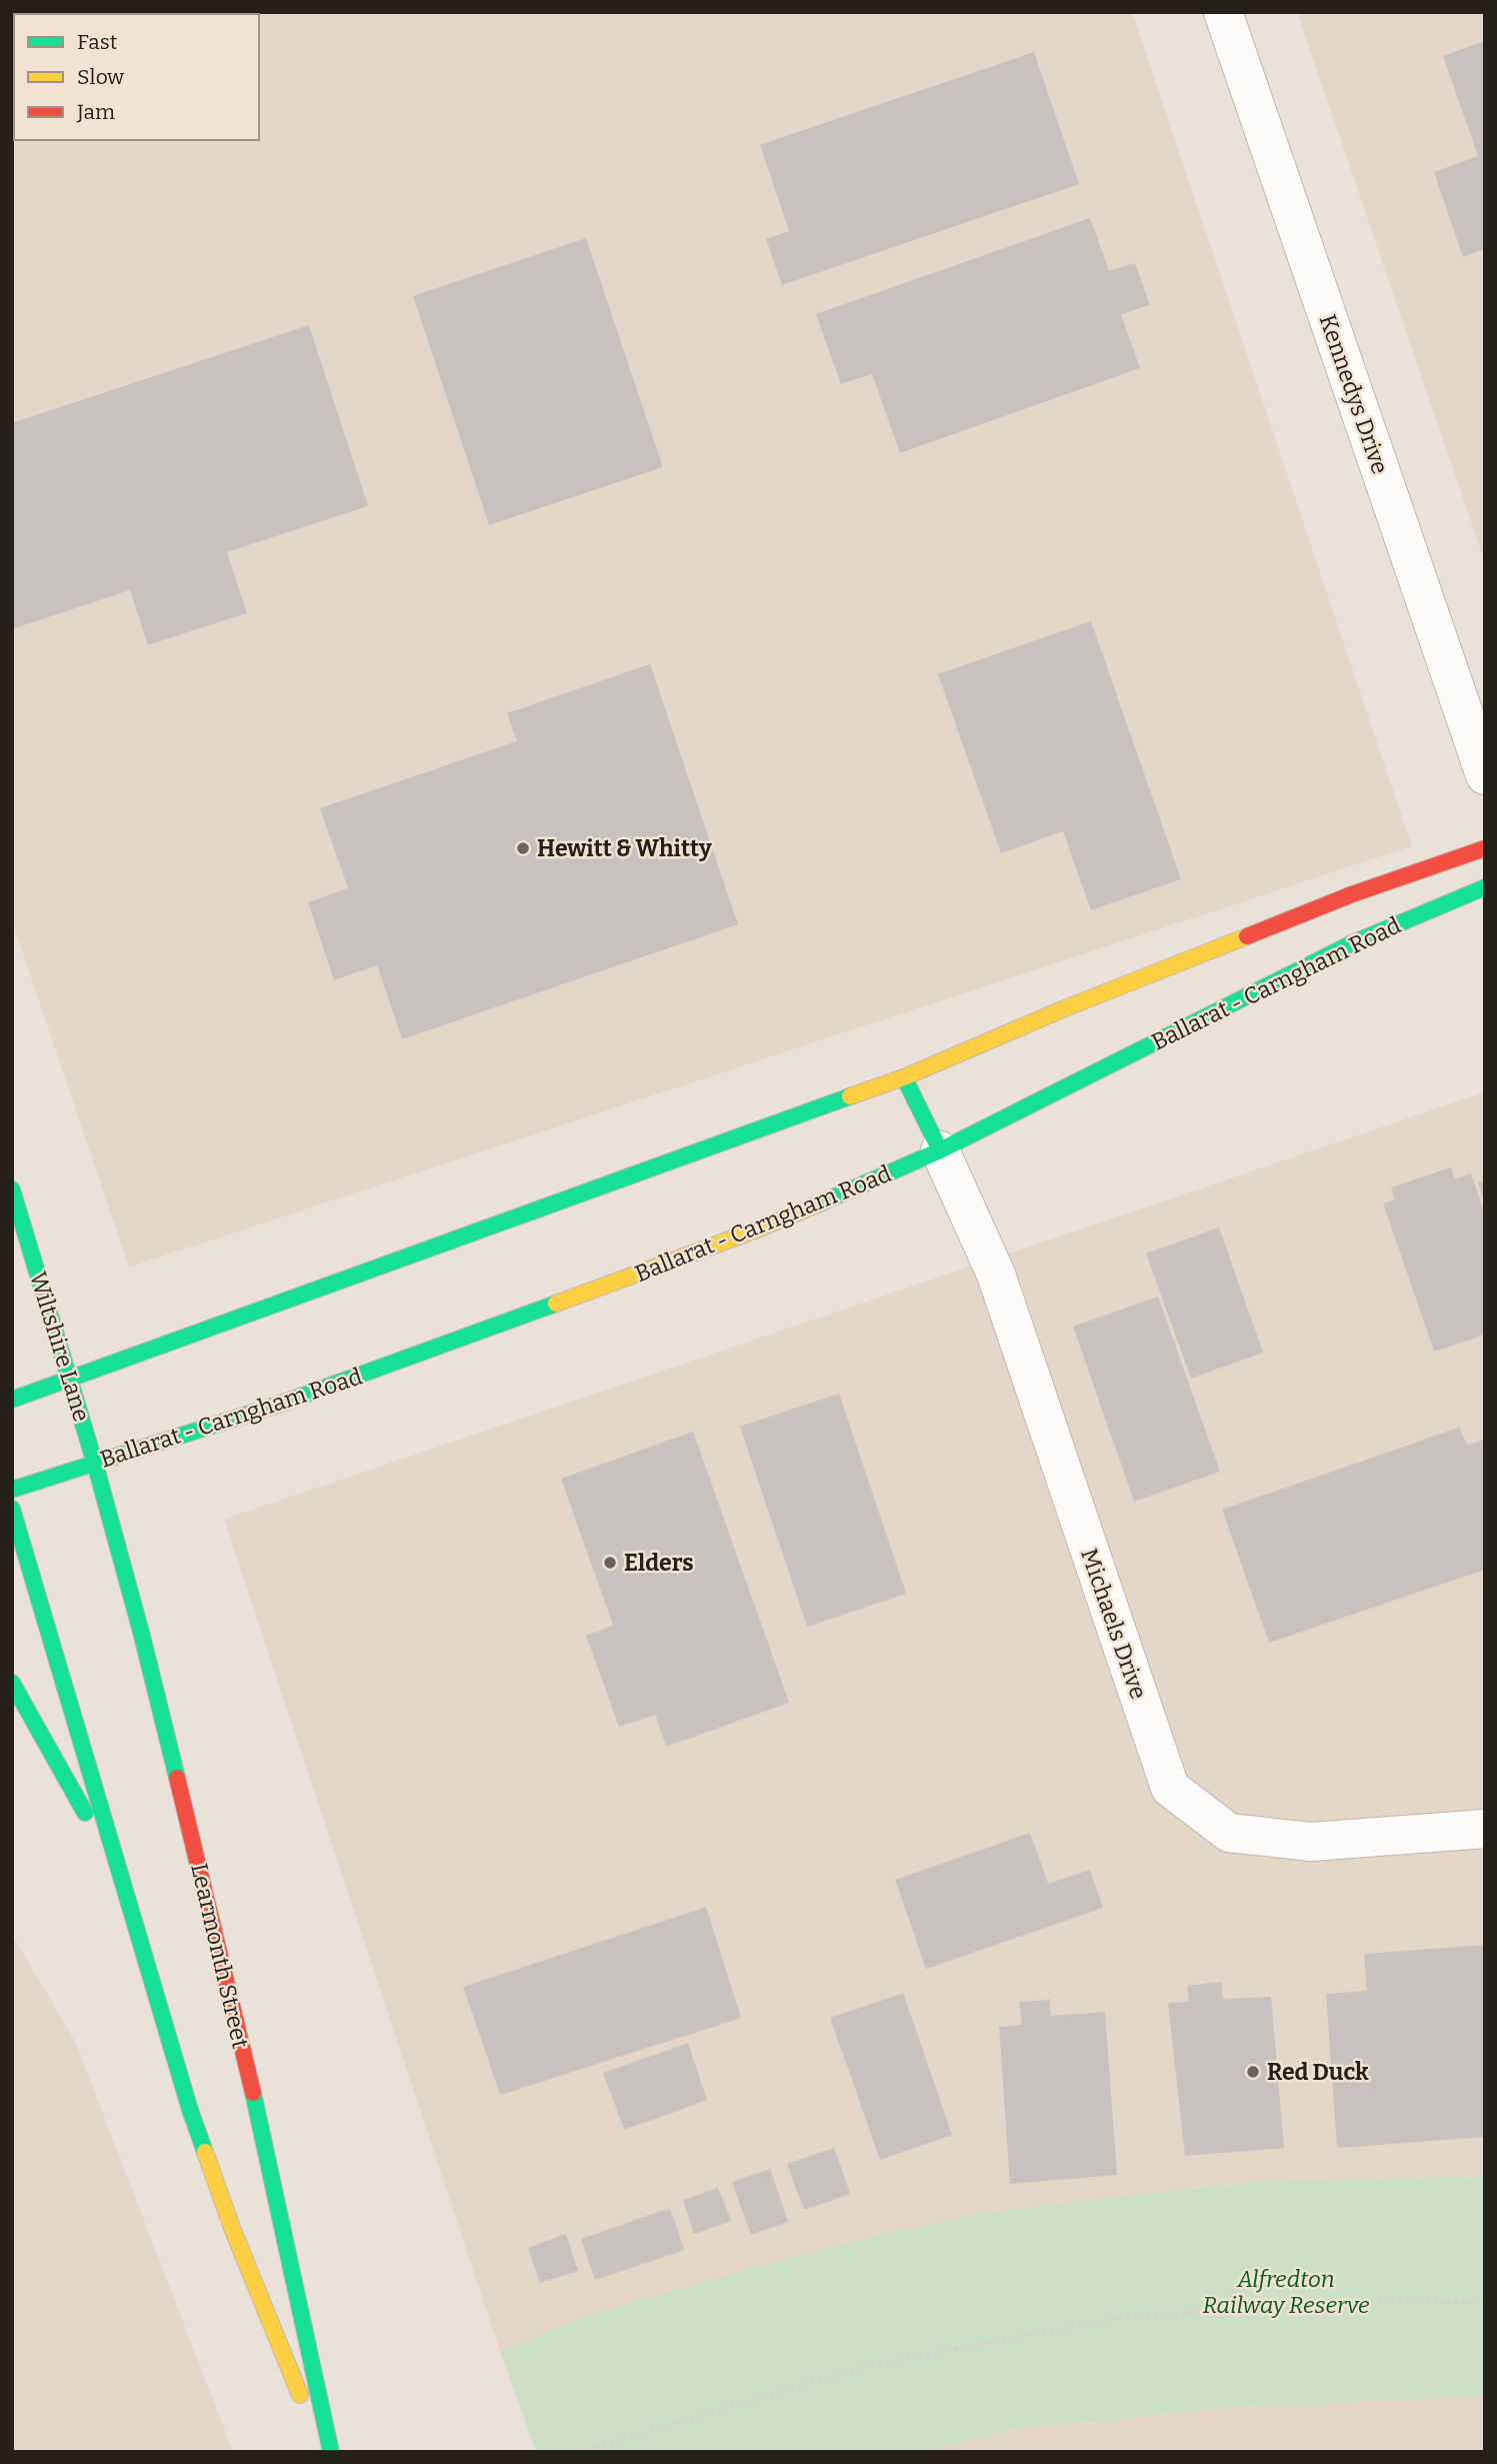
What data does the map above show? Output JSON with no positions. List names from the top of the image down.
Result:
{
  "streets": {
    "main road": ["Ballarat - Carngham Road", "Wiltshire Lane", "Learmonth Street"],
    "street": ["Kennedys Drive", "Michaels Drive"]
  },
  "crossings": [
    ["Ballarat - Carngham Road", "Wiltshire Lane"],
    ["Ballarat - Carngham Road", "Michaels Drive"],
    ["Ballarat - Carngham Road", "Learmonth Street"],
    ["Wiltshire Lane", "Learmonth Street"]
  ],
  "parks": ["Alfredton Railway Reserve"],
  "places": ["Hewitt & Whitty", "Elders", "Red Duck"],
  "legend": ["Fast", "Slow", "Jam"]
}
